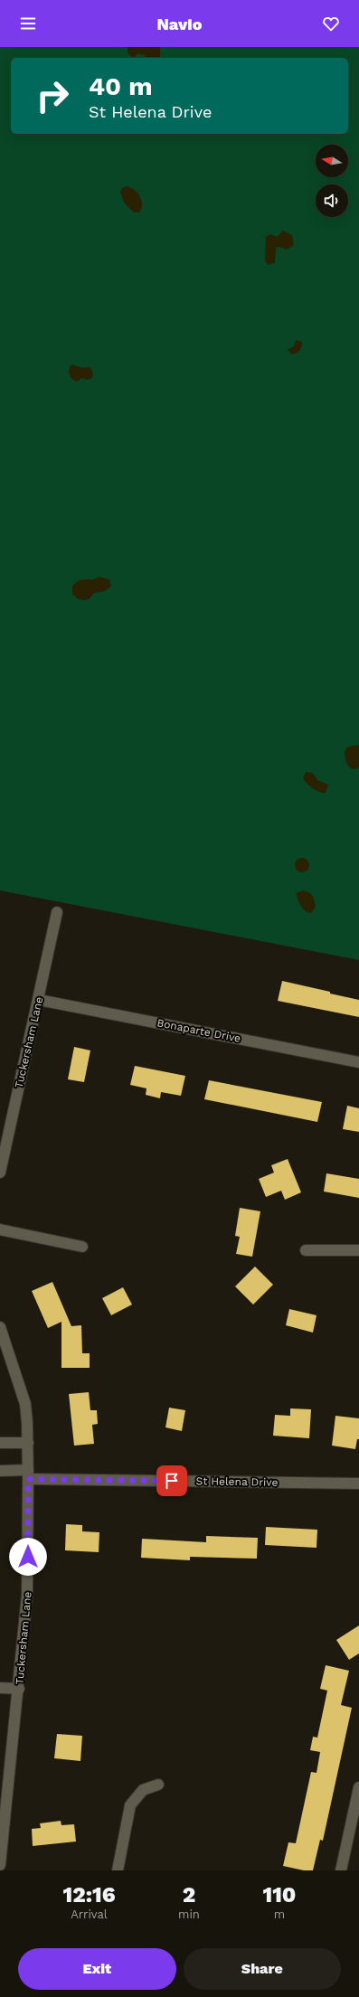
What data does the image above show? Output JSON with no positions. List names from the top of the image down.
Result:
{
  "streets": {
    "street": ["Bonaparte Drive", "Tuckersham Lane", "St Helena Drive"]
  },
  "crossings": [
    ["Bonaparte Drive", "Tuckersham Lane"],
    ["Tuckersham Lane", "St Helena Drive"]
  ],
  "north": "left",
  "page": {
    "header": "Navio",
    "turn": ["40 m", "St Helena Drive"],
    "eta": [
      "12:16",
      "Arrival",
      "2",
      "min",
      "110",
      "m"
    ],
    "buttons": ["Exit", "Share"]
  }
}
